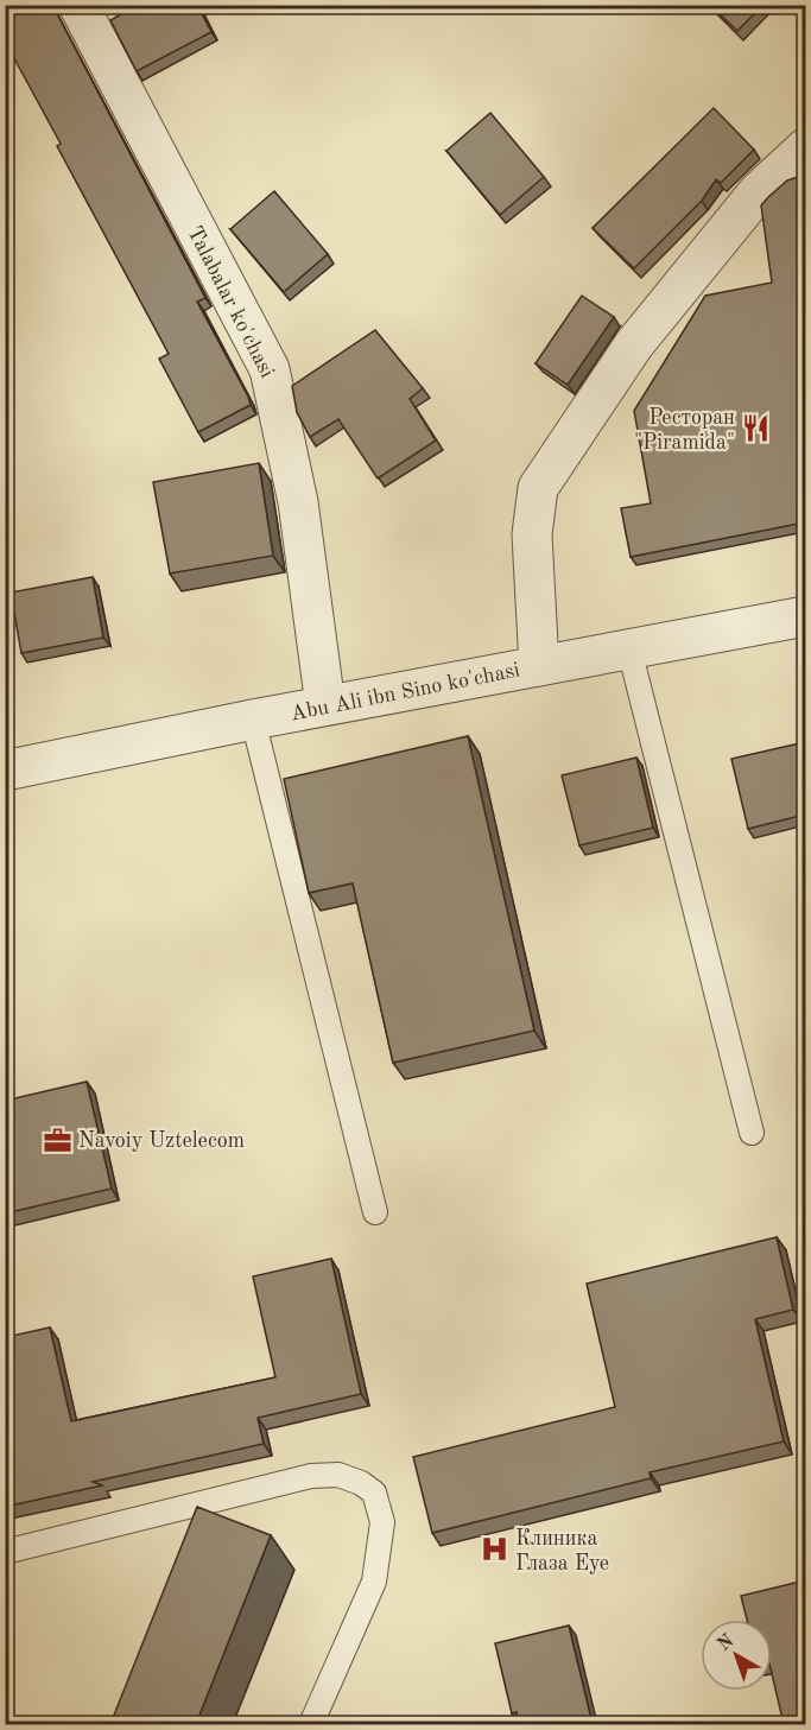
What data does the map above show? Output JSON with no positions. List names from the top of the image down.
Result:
{
  "streets": {
    "street": ["Talabalar ko'chasi", "Abu Ali ibn Sino ko'chasi"]
  },
  "crossings": [
    ["Talabalar ko'chasi", "Abu Ali ibn Sino ko'chasi"]
  ],
  "places": {
    "restaurant": ["Ресторан \"Piramida\""],
    "office": ["Navoiy Uztelecom"],
    "hospital": ["Клиника Глаза Eye"]
  },
  "north": "top left"
}
